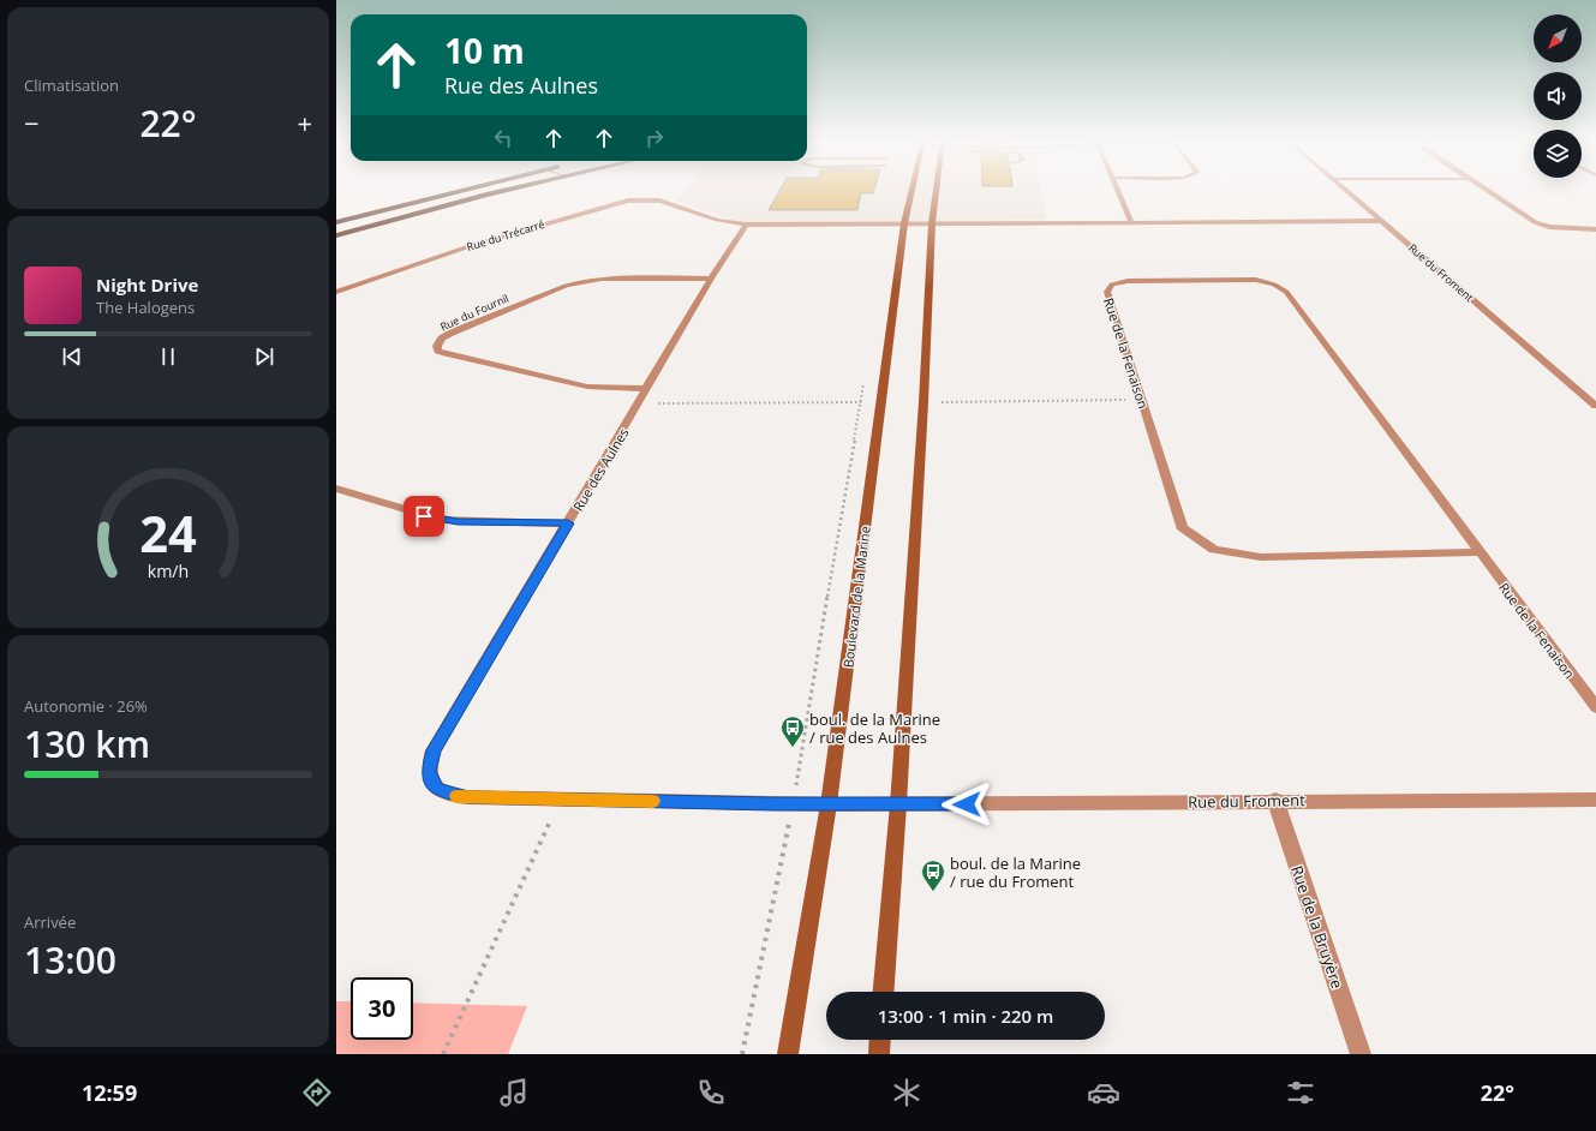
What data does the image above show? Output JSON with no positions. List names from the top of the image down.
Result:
{
  "streets": {
    "street": [
      "Rue du Trécarré",
      "Rue du Froment",
      "Rue du Fournil",
      "Rue de la Fenaison",
      "Rue des Aulnes",
      "Boulevard de la Marine",
      "Rue de la Bruyère"
    ]
  },
  "crossings": [
    ["Rue du Trécarré", "Rue du Froment"],
    ["Rue du Trécarré", "Rue des Aulnes"],
    ["Rue du Trécarré", "Boulevard de la Marine"],
    ["Rue du Froment", "Rue des Aulnes"],
    ["Rue du Froment", "Rue de la Bruyère"],
    ["Rue du Fournil", "Rue des Aulnes"],
    ["Rue des Aulnes", "Boulevard de la Marine"]
  ],
  "places": {
    "bus stop": ["boul. de la Marine / rue des Aulnes", "boul. de la Marine / rue du Froment"]
  },
  "north": "bottom left",
  "page": {
    "tile": [
      "Climatisation",
      ["Autonomie · 26%", "130 km"],
      ["Arrivée", "13:00"]
    ],
    "turn": ["10 m", "Rue des Aulnes"],
    "heat": ["−", "22°", "+"],
    "song": ["Night Drive", "The Halogens"],
    "limit": "30",
    "trip": "13:00 · 1 min · 220 m",
    "tabs": ["12:59", "22°"],
    "gauge": ["24", "km/h"]
  }
}
